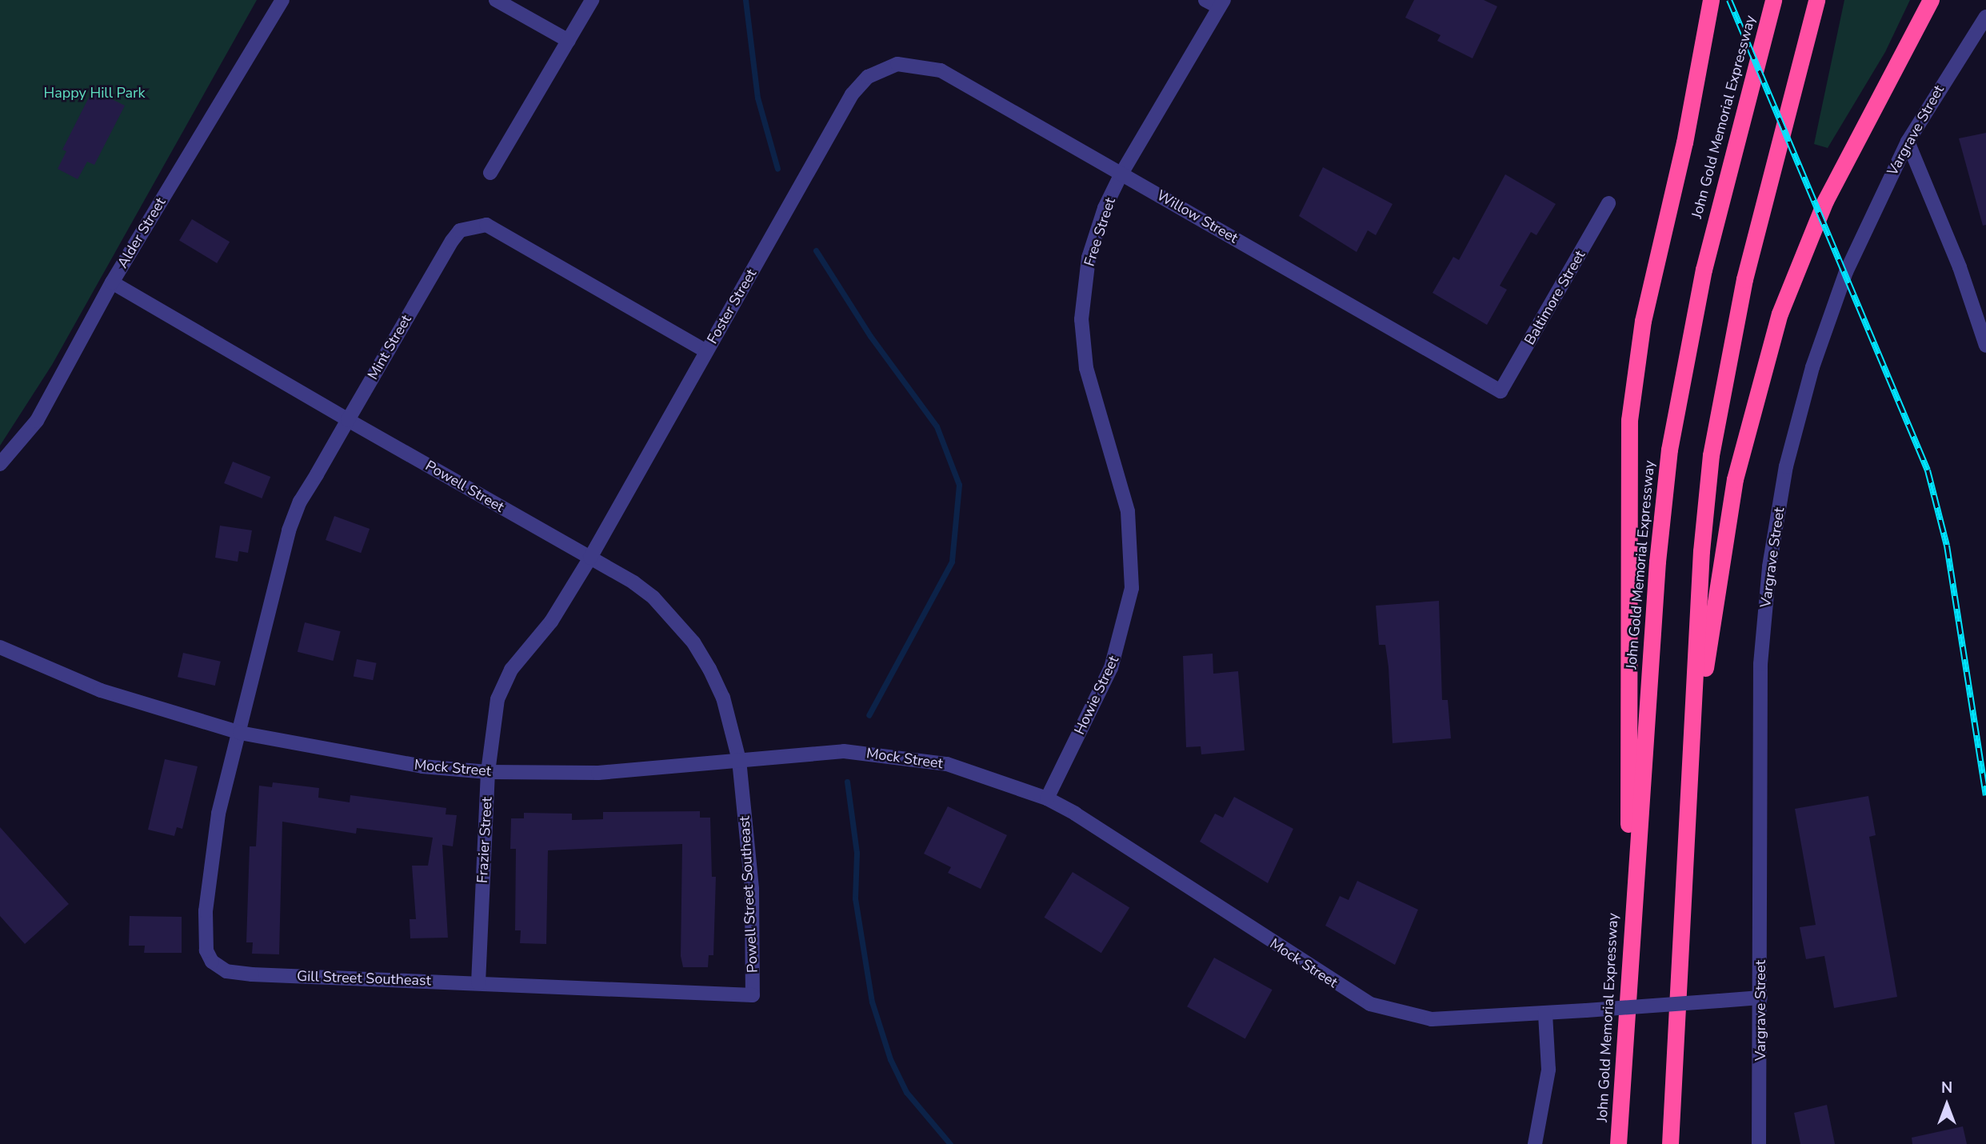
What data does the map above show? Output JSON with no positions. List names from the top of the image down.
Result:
{
  "streets": {
    "highway": ["John Gold Memorial Expressway"],
    "street": [
      "Vargrave Street",
      "Willow Street",
      "Free Street",
      "Alder Street",
      "Baltimore Street",
      "Foster Street",
      "Mint Street",
      "Powell Street",
      "Howie Street",
      "Mock Street",
      "Frazier Street",
      "Powell Street Southeast",
      "Gill Street Southeast"
    ]
  },
  "crossings": [
    ["Vargrave Street", "Mock Street"],
    ["Willow Street", "Free Street"],
    ["Willow Street", "Baltimore Street"],
    ["Willow Street", "Foster Street"],
    ["Free Street", "Howie Street"],
    ["Alder Street", "Powell Street"],
    ["Foster Street", "Mint Street"],
    ["Foster Street", "Powell Street"],
    ["Foster Street", "Frazier Street"],
    ["Mint Street", "Powell Street"],
    ["Mint Street", "Mock Street"],
    ["Mint Street", "Gill Street Southeast"],
    ["Powell Street", "Mock Street"],
    ["Powell Street", "Frazier Street"],
    ["Powell Street", "Powell Street Southeast"],
    ["Howie Street", "Mock Street"],
    ["Mock Street", "Frazier Street"],
    ["Mock Street", "Powell Street Southeast"],
    ["Mock Street", "Gill Street Southeast"],
    ["Frazier Street", "Gill Street Southeast"],
    ["Powell Street Southeast", "Gill Street Southeast"]
  ],
  "parks": ["Happy Hill Park"],
  "north": "top"
}
